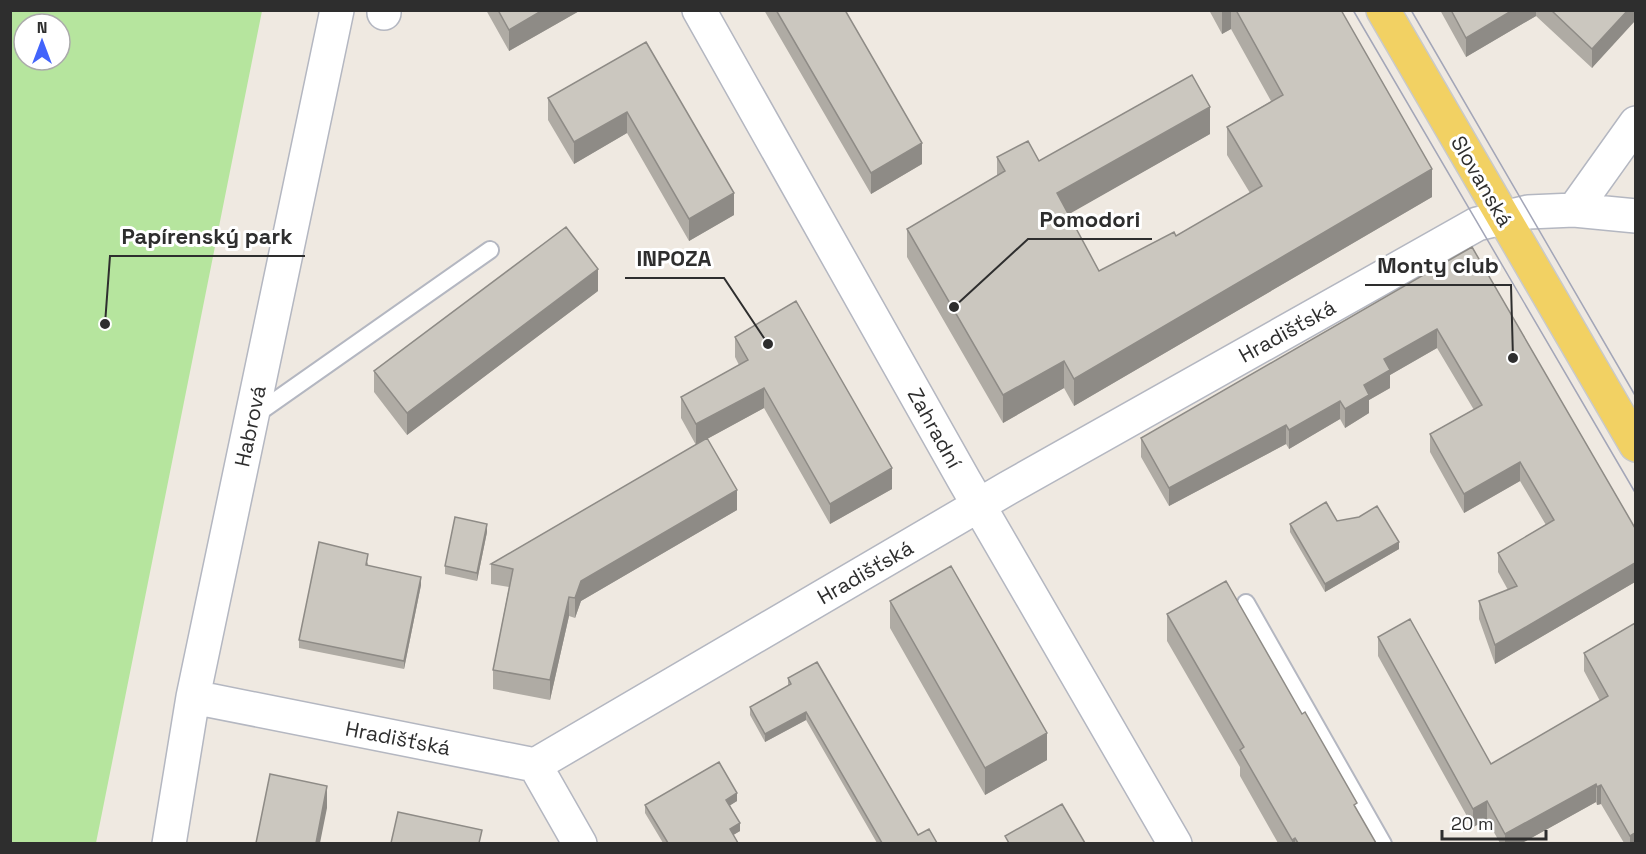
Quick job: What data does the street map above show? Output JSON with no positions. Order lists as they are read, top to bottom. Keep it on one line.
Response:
{"streets":{"main road":["Slovanská"],"street":["Hradišťská","Habrová","Zahradní"]},"crossings":[["Slovanská","Hradišťská"],["Hradišťská","Habrová"],["Hradišťská","Zahradní"]],"places":["Pomodori","Papírenský park","INPOZA","Monty club"],"scale_bar":"20 m","north":"top"}
